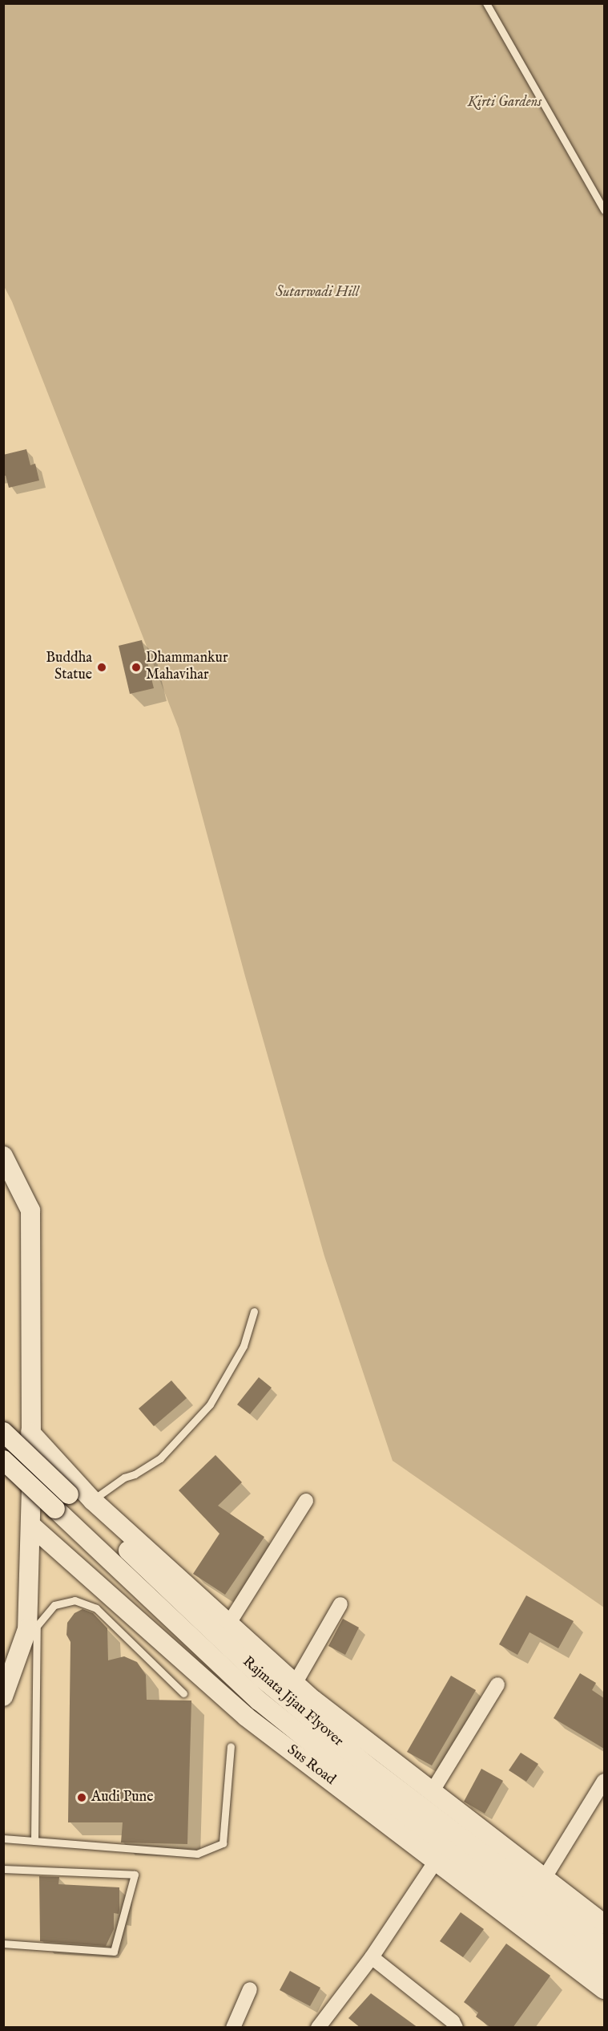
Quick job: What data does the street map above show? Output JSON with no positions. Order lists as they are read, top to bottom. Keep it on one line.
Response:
{"streets":{"street":["Rajmata Jijau Flyover","Sus Road"]},"parks":["Kirti Gardens","Sutarwadi Hill"],"places":["Buddha Statue","Dhammankur Mahavihar","Audi Pune"]}
